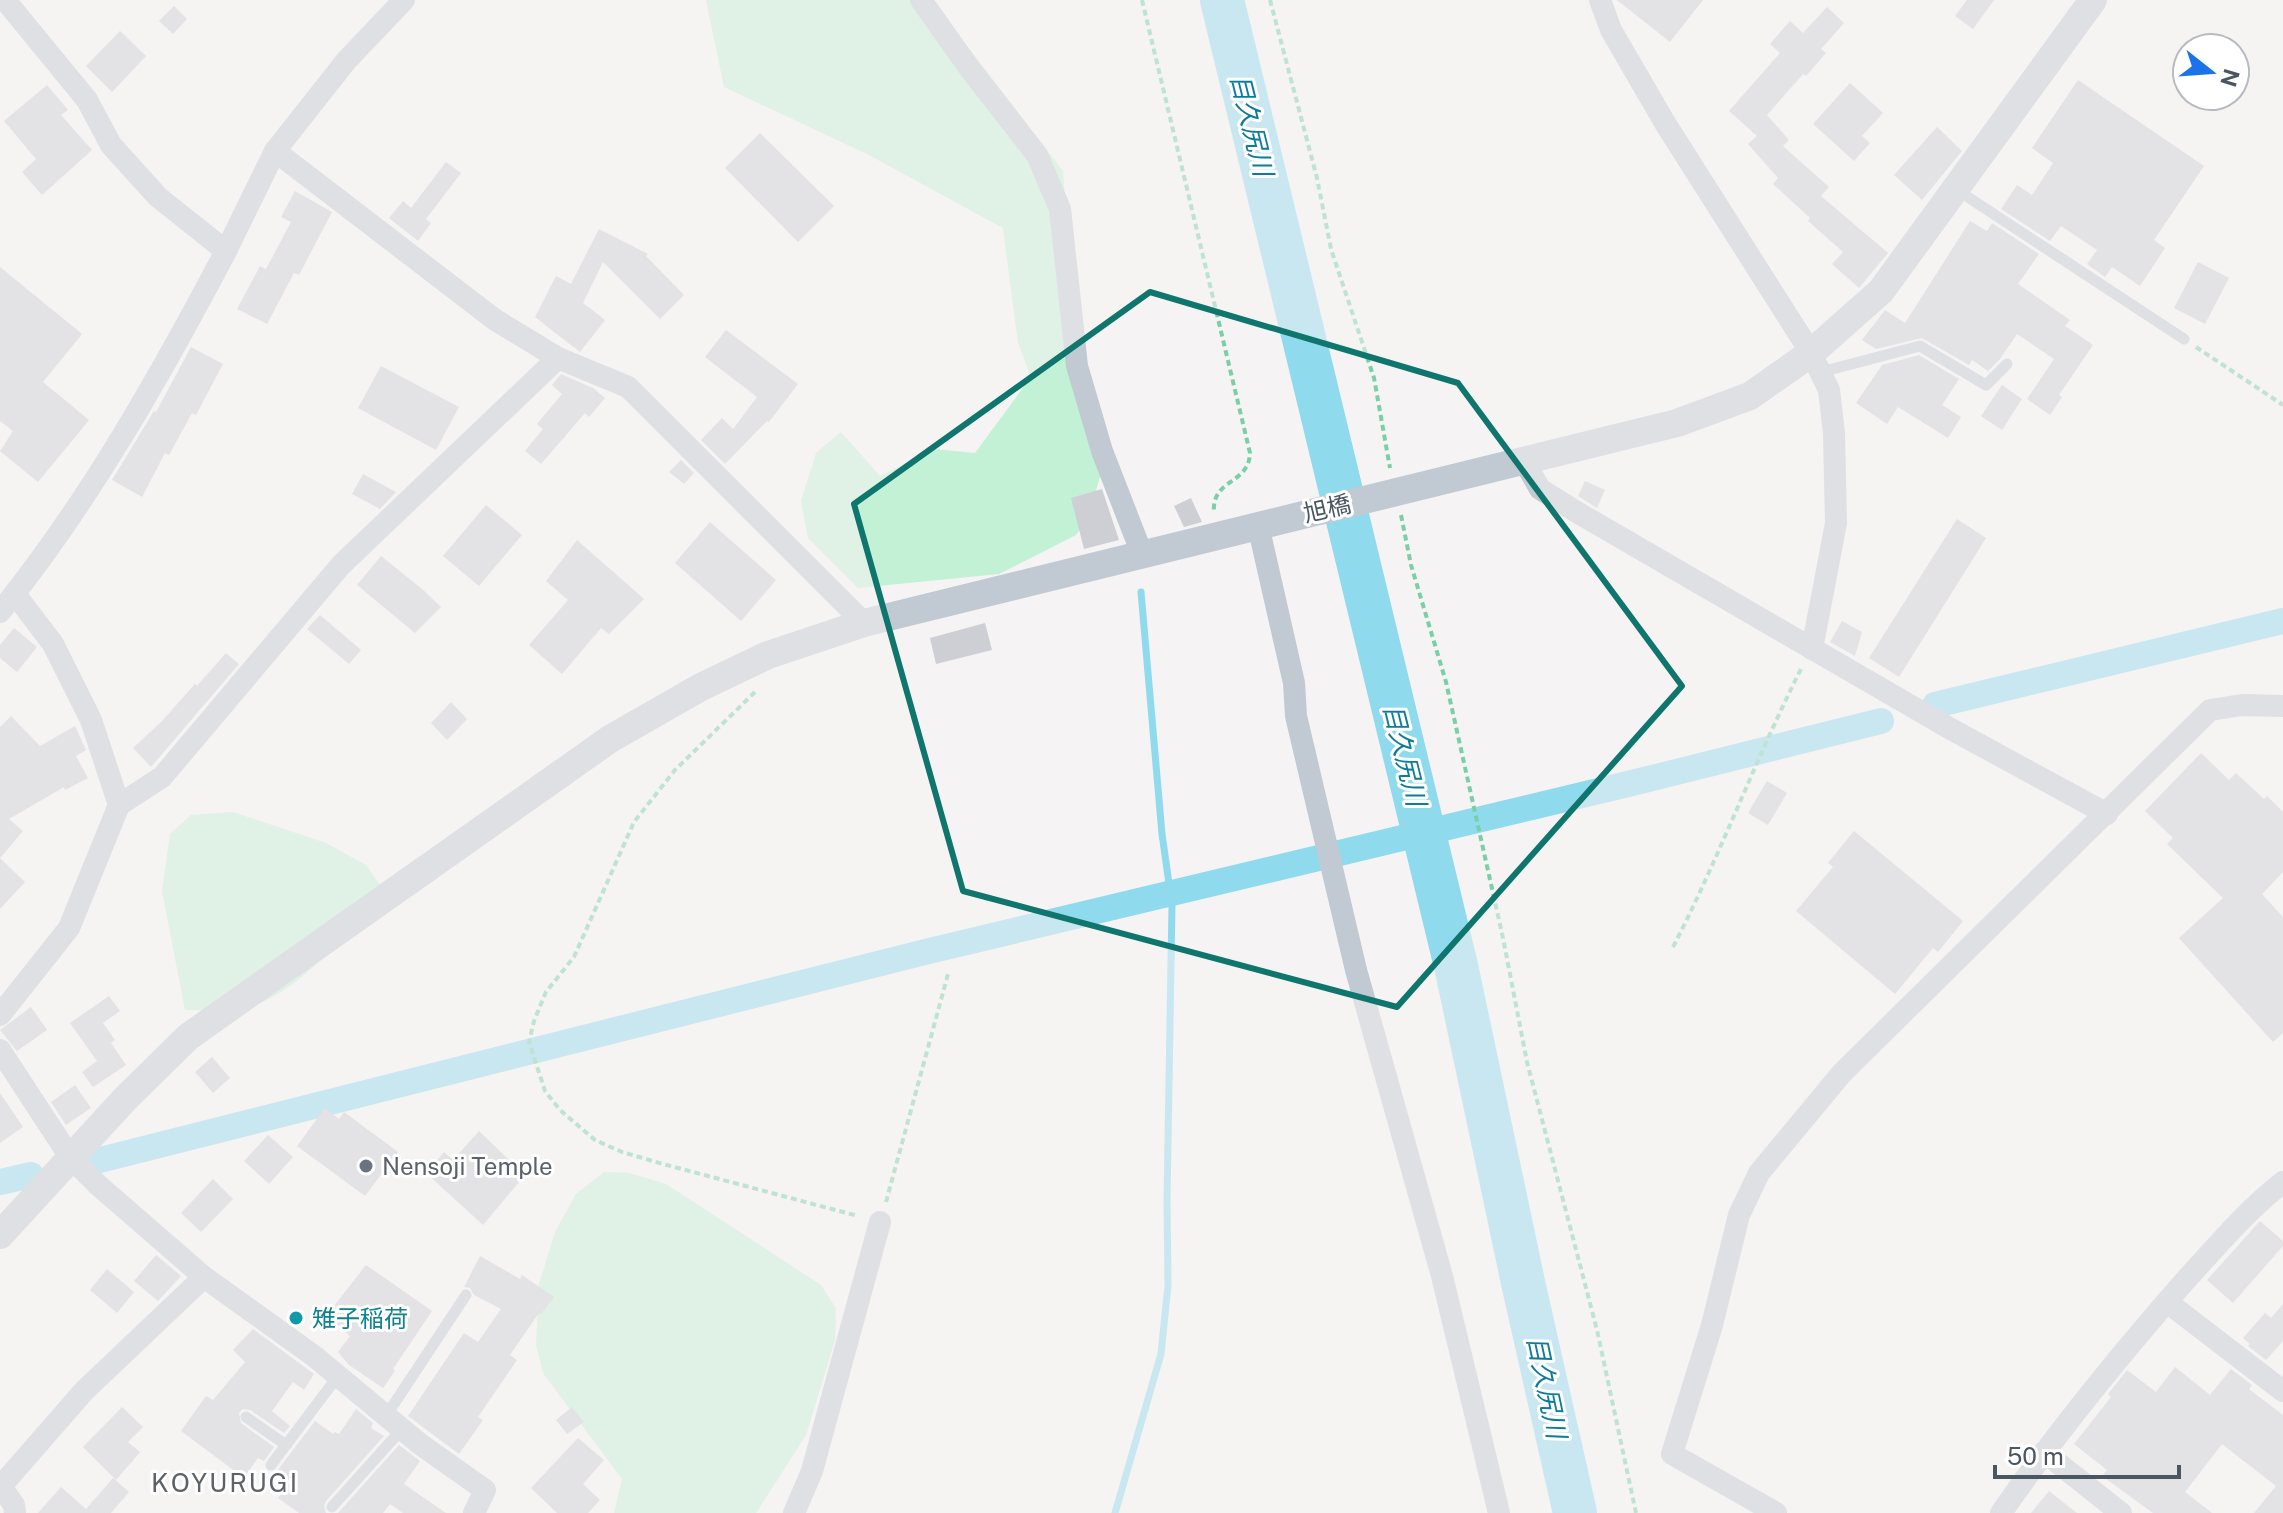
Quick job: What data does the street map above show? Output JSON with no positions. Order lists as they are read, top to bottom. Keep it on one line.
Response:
{"streets":{"street":["旭橋"]},"districts":["KOYURUGI"],"water":["目久尻川"],"places":["Nensoji Temple","雉子稲荷"],"scale_bar":"50 m","north":"right"}
